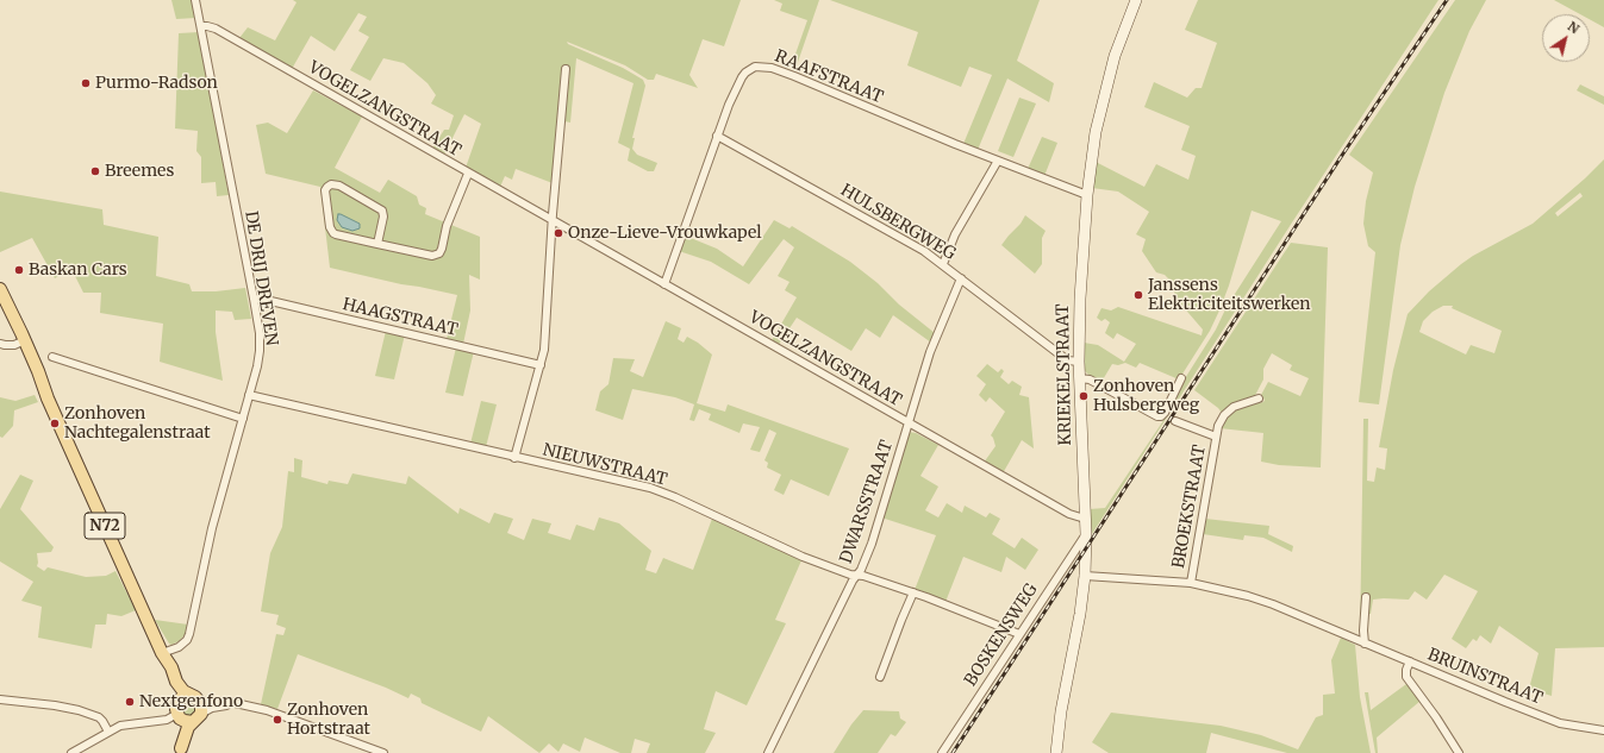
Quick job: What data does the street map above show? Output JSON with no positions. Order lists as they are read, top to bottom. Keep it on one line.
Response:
{"streets":{"main road":["N72"],"street":["RAAFSTRAAT","VOGELZANGSTRAAT","HULSBERGWEG","DE DRIJ DREVEN","HAAGSTRAAT","KRIEKELSTRAAT","NIEUWSTRAAT","DWARSSTRAAT","BROEKSTRAAT","BOSKENSWEG","BRUINSTRAAT"]},"crossings":[["RAAFSTRAAT","VOGELZANGSTRAAT"],["RAAFSTRAAT","HULSBERGWEG"],["RAAFSTRAAT","KRIEKELSTRAAT"],["VOGELZANGSTRAAT","DE DRIJ DREVEN"],["VOGELZANGSTRAAT","KRIEKELSTRAAT"],["VOGELZANGSTRAAT","DWARSSTRAAT"],["HULSBERGWEG","KRIEKELSTRAAT"],["HULSBERGWEG","DWARSSTRAAT"],["DE DRIJ DREVEN","HAAGSTRAAT"],["DE DRIJ DREVEN","NIEUWSTRAAT"],["DE DRIJ DREVEN","N72"],["KRIEKELSTRAAT","BOSKENSWEG"],["KRIEKELSTRAAT","BRUINSTRAAT"],["NIEUWSTRAAT","DWARSSTRAAT"],["NIEUWSTRAAT","BOSKENSWEG"],["BROEKSTRAAT","BRUINSTRAAT"]],"places":["Purmo-Radson","Breemes","Onze-Lieve-Vrouwkapel","Baskan Cars","Janssens Elektriciteitswerken","Zonhoven Hulsbergweg","Zonhoven Nachtegalenstraat","Nextgenfono","Zonhoven Hortstraat"],"north":"top right"}
